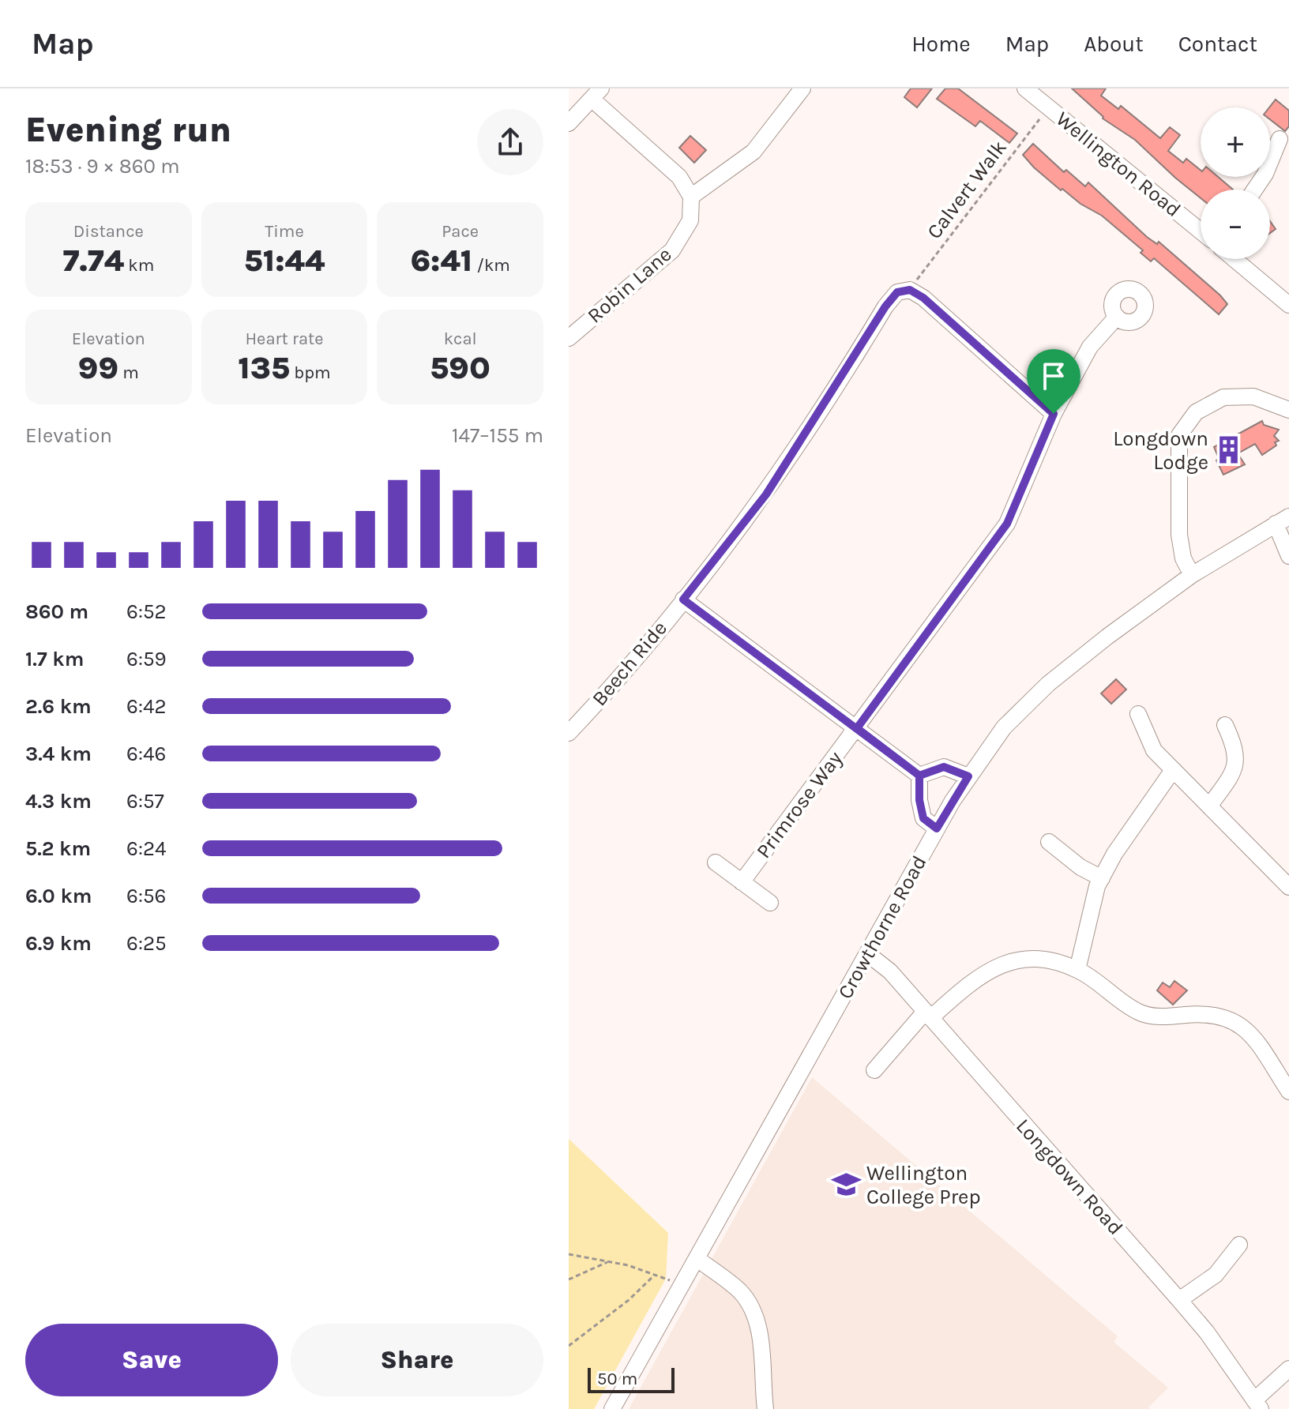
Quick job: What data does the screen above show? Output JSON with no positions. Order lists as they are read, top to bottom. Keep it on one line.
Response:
{"streets":{"street":["Wellington Road","Robin Lane","Beech Ride","Primrose Way","Crowthorne Road","Longdown Road"],"path":["Calvert Walk"]},"crossings":[["Wellington Road","Calvert Walk"],["Calvert Walk","Beech Ride"],["Crowthorne Road","Longdown Road"]],"places":{"building":["Longdown Lodge"],"school or university":["Wellington College Prep"]},"scale_bar":"50 m","page":{"header":"Map","nav":["Home","Map","About","Contact"],"heading":["Evening run","18:53 · 9 × 860 m"],"map_buttons":["+","−"],"stats":[["Distance","7.74 km"],["Time","51:44"],["Pace","6:41 /km"],["Elevation","99 m"],["Heart rate","135 bpm"],["kcal","590"]],"chart":["Elevation","147–155 m"],"list":[{"name":"860 m","note":"6:52"},{"name":"1.7 km","note":"6:59"},{"name":"2.6 km","note":"6:42"},{"name":"3.4 km","note":"6:46"},{"name":"4.3 km","note":"6:57"},{"name":"5.2 km","note":"6:24"},{"name":"6.0 km","note":"6:56"},{"name":"6.9 km","note":"6:25"}],"buttons":["Save","Share"],"scale":"50 m"}}
